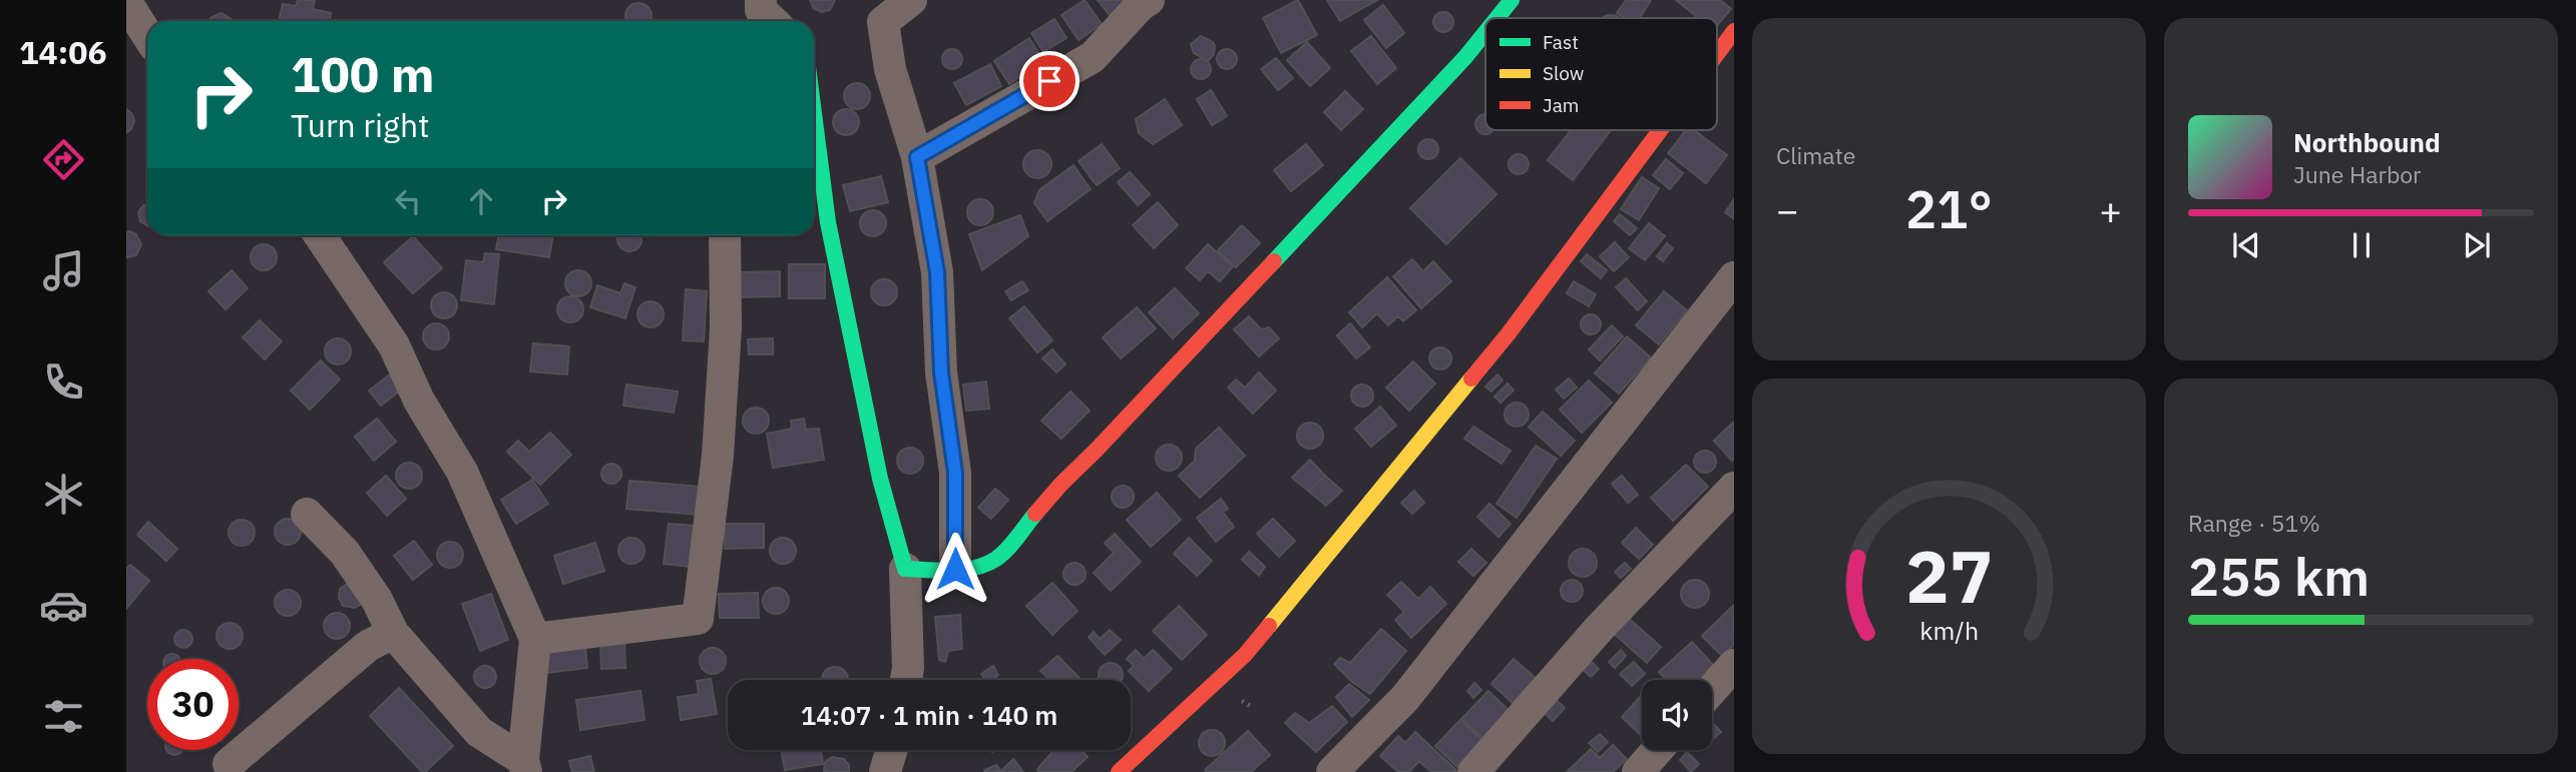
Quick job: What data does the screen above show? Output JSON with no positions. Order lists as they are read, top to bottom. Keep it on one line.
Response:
{"legend":["Fast","Slow","Jam"],"page":{"tabs":"14:06","tile":["Climate",["Range · 51%","255 km"]],"turn":["100 m","Turn right"],"song":["Northbound","June Harbor"],"heat":["−","21°","+"],"limit":"30","trip":"14:07 · 1 min · 140 m","gauge":["27","km/h"]}}
